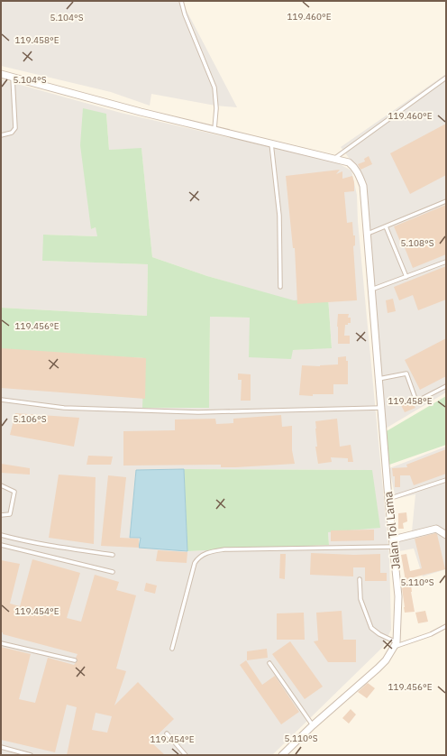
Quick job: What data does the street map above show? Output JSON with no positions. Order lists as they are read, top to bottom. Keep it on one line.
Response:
{"streets":{"street":["Jalan Tol Lama"]},"coordinates":["119.460°E","5.104°S","119.458°E","5.108°S","119.456°E","5.106°S","5.110°S","119.454°E"]}
